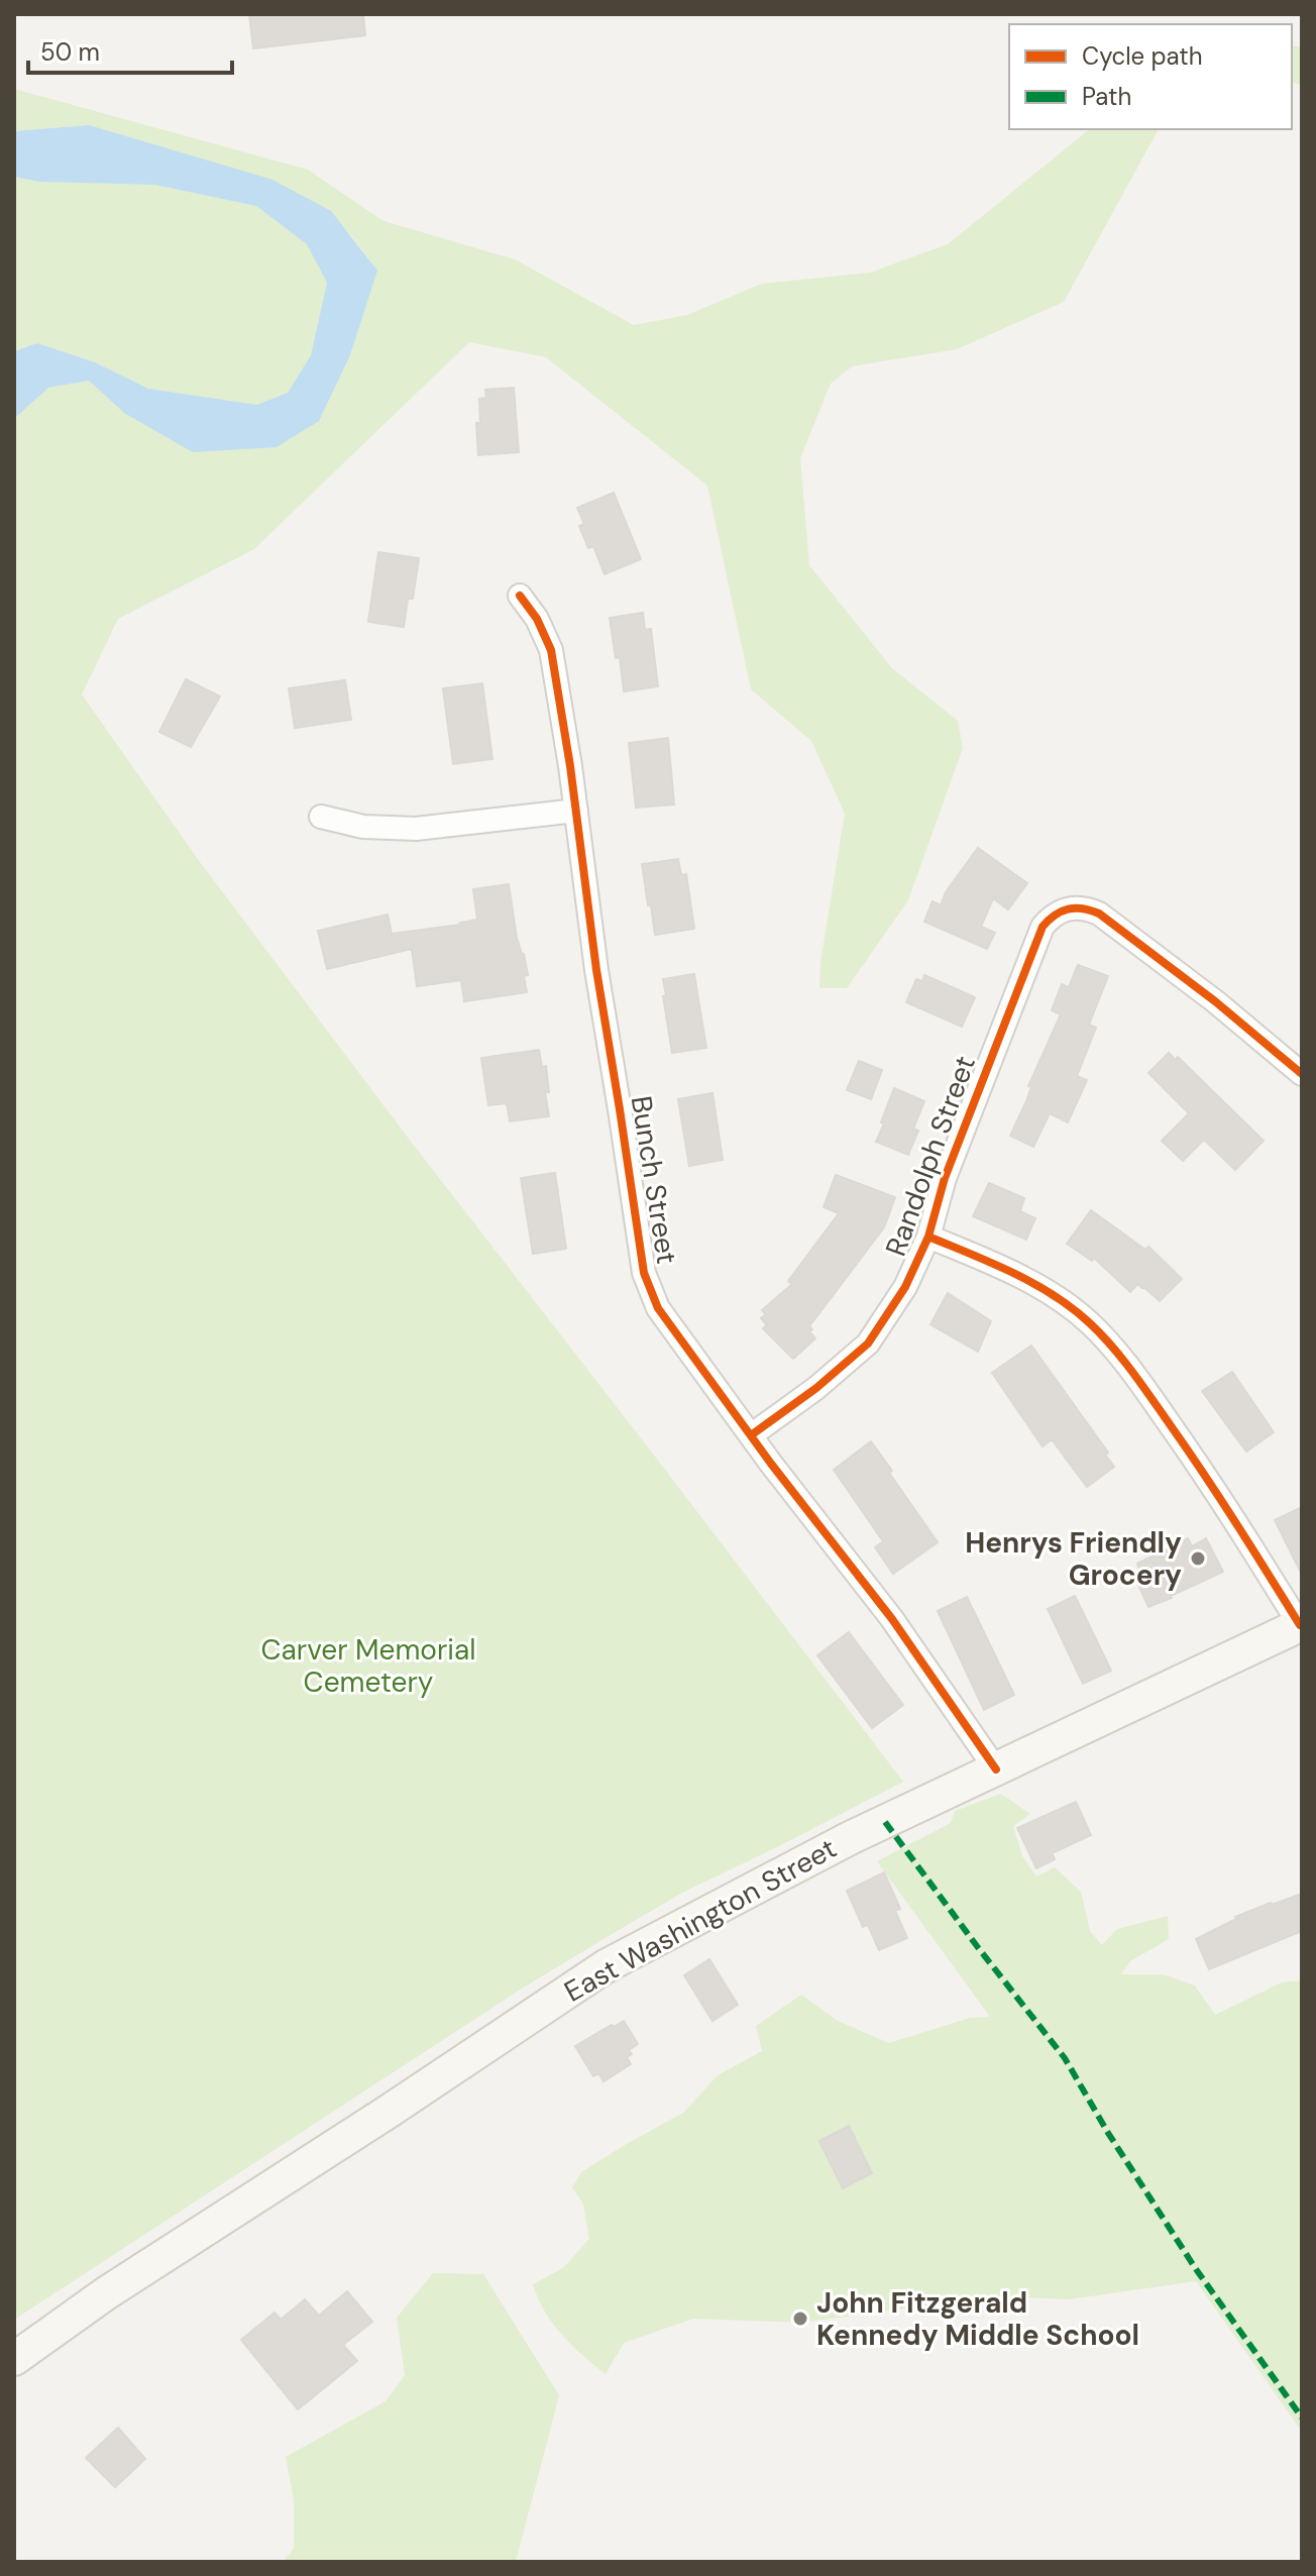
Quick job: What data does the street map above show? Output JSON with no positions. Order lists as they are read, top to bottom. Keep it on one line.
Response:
{"streets":{"main road":["East Washington Street"],"street":["Randolph Street","Bunch Street"]},"crossings":[["Randolph Street","Bunch Street"],["Bunch Street","East Washington Street"]],"parks":["Carver Memorial Cemetery"],"places":["Henrys Friendly Grocery","John Fitzgerald Kennedy Middle School"],"legend":["Cycle path","Path"],"scale_bar":"50 m"}
